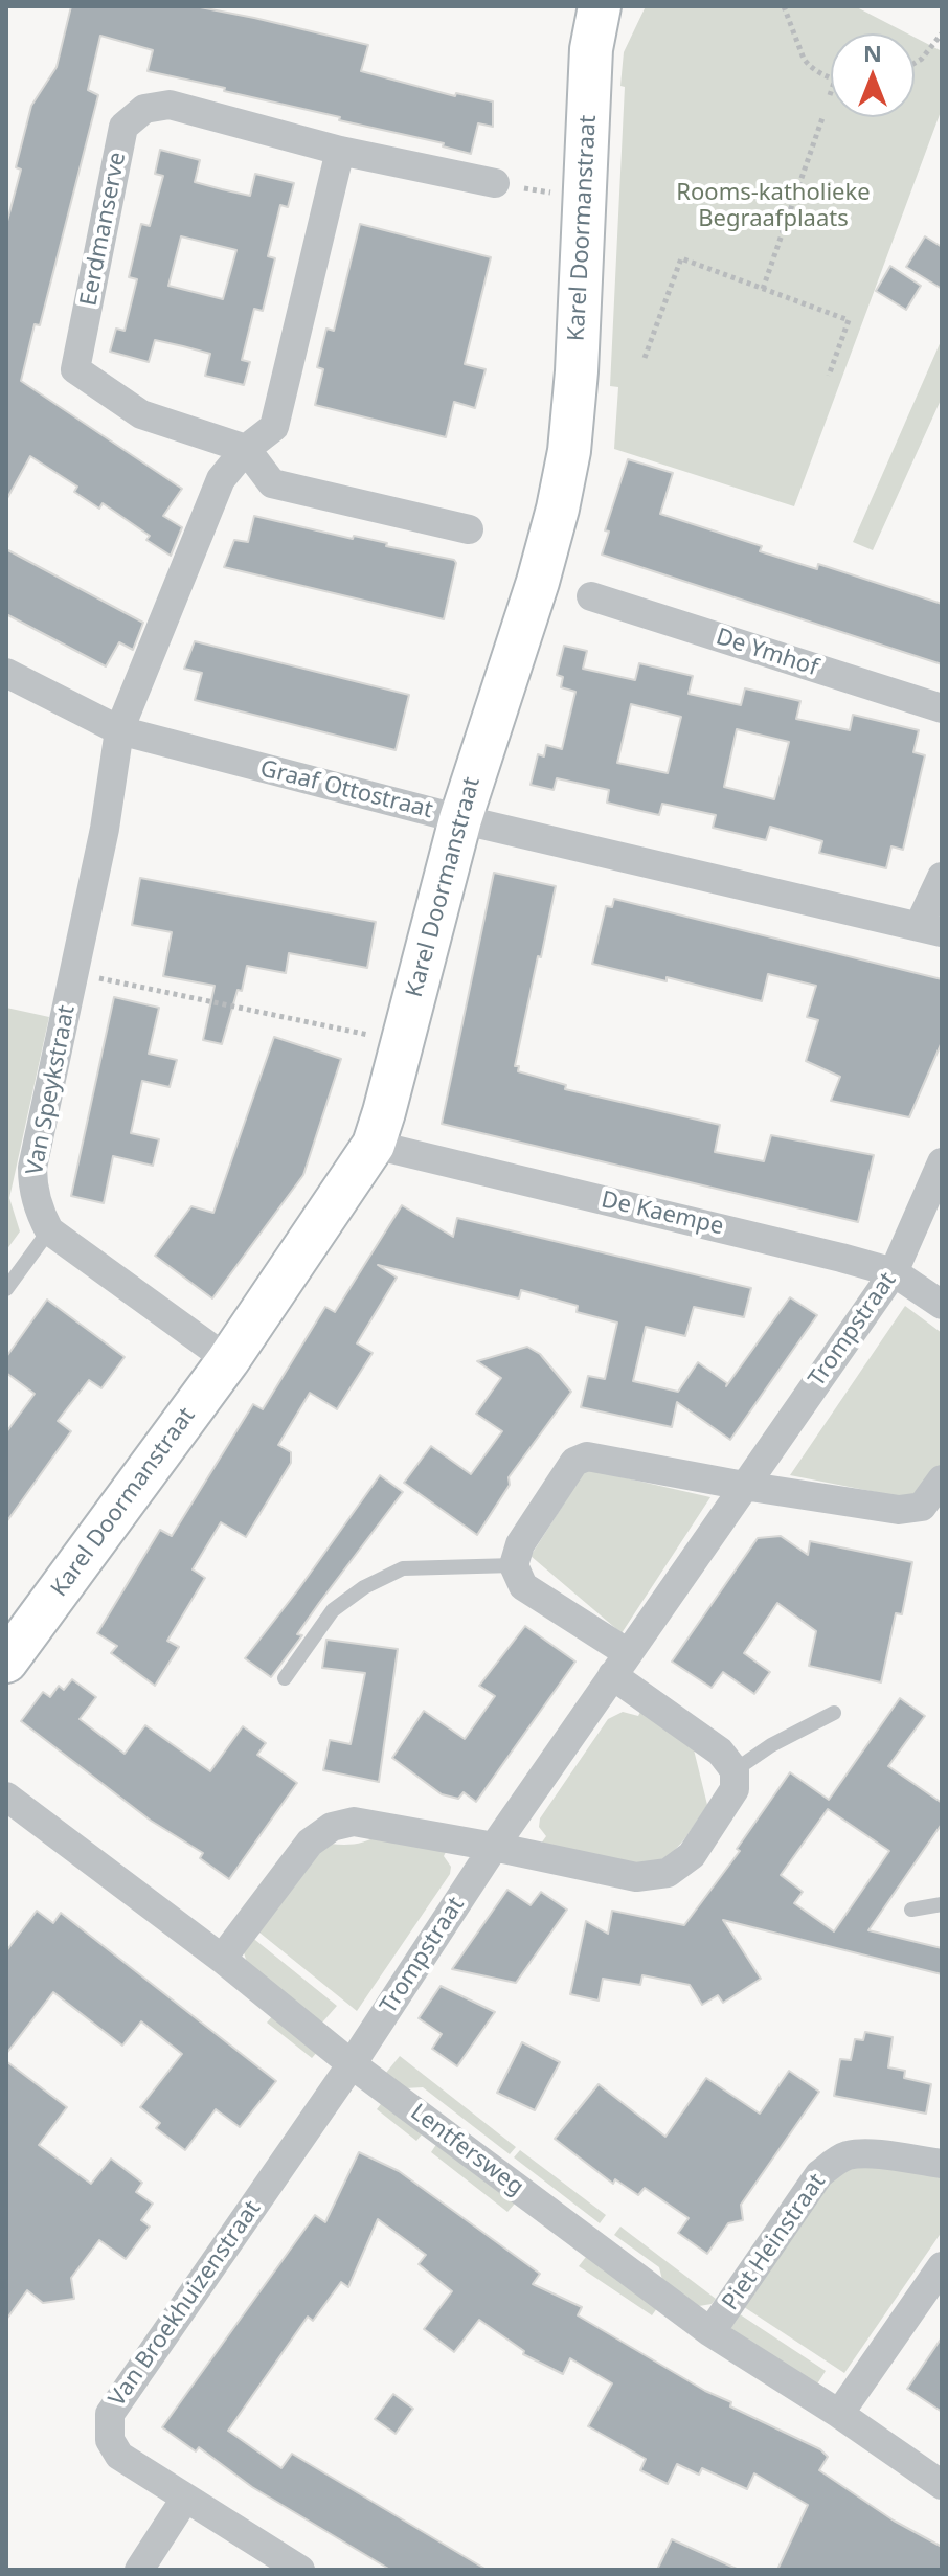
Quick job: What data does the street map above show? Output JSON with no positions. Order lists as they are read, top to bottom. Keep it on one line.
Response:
{"streets":{"main road":["Karel Doormanstraat"],"street":["Eerdmanserve","De Ymhof","Graaf Ottostraat","Van Speykstraat","De Kaempe","Trompstraat","Lentfersweg","Piet Heinstraat","Van Broekhuizenstraat"]},"crossings":[["Karel Doormanstraat","Graaf Ottostraat"],["Karel Doormanstraat","De Kaempe"],["Graaf Ottostraat","Van Speykstraat"],["De Kaempe","Trompstraat"],["Trompstraat","Lentfersweg"],["Trompstraat","Van Broekhuizenstraat"],["Lentfersweg","Piet Heinstraat"],["Lentfersweg","Van Broekhuizenstraat"]],"parks":["Rooms-katholieke Begraafplaats"],"north":"top"}
